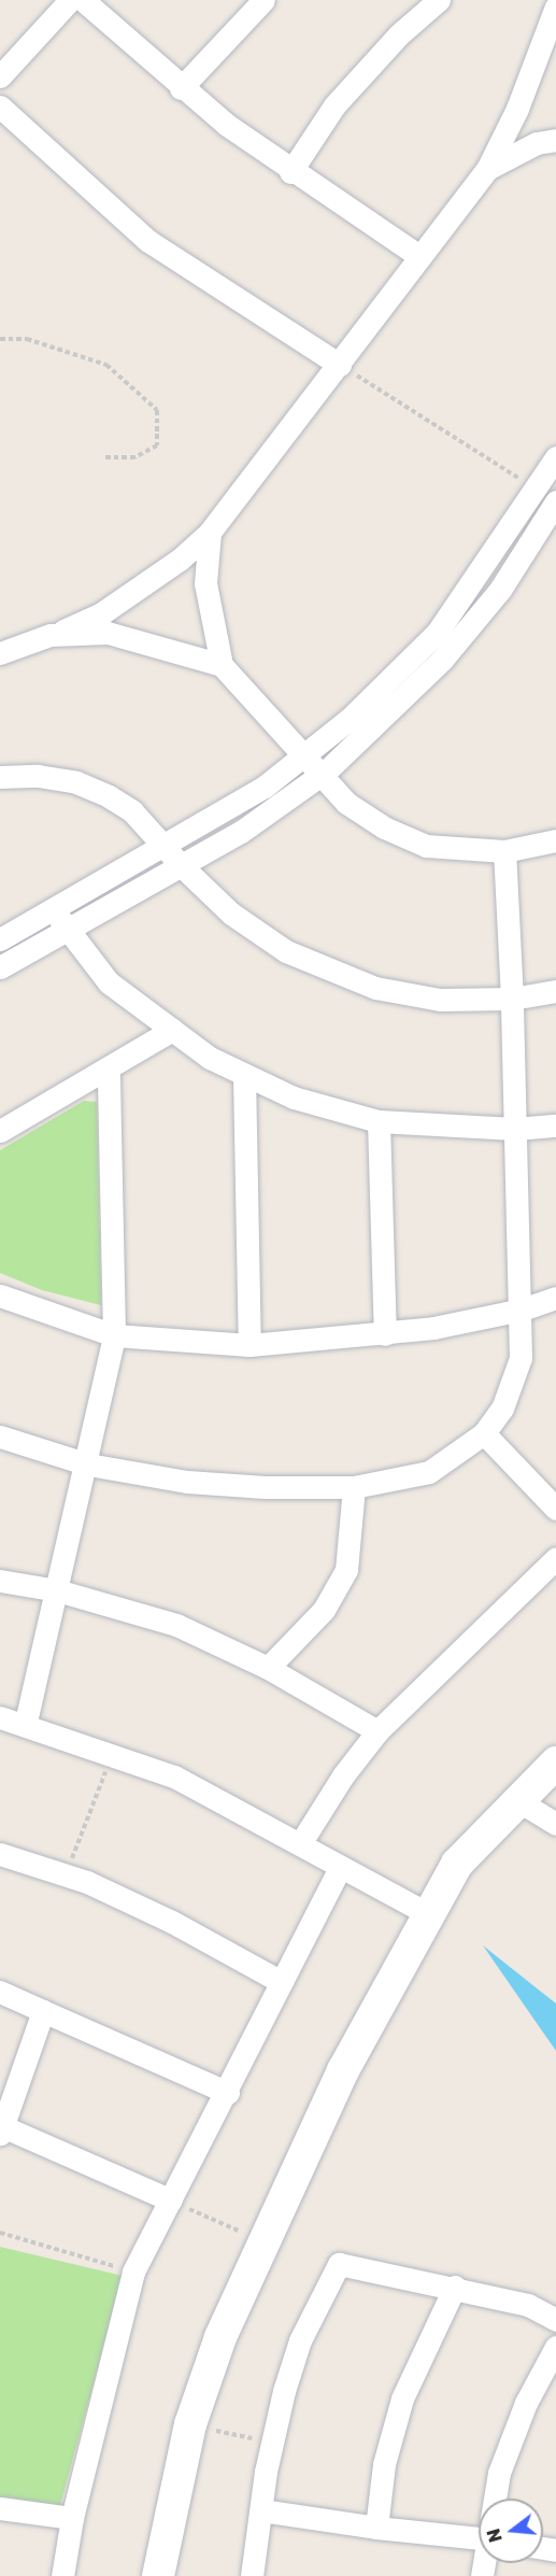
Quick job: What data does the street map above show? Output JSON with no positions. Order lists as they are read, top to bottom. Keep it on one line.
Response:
{"north":"left"}
